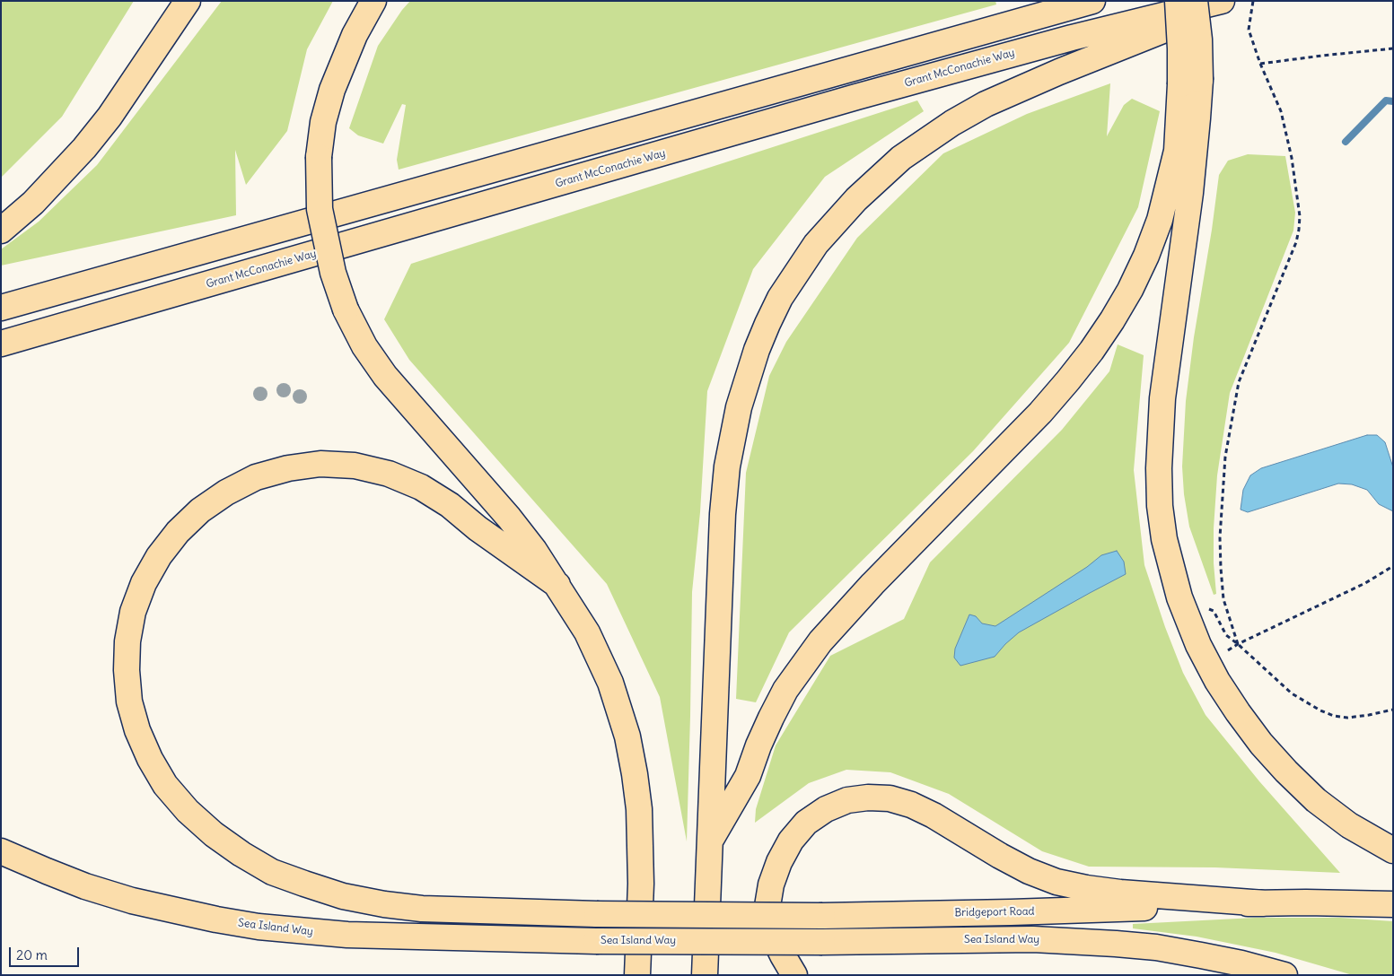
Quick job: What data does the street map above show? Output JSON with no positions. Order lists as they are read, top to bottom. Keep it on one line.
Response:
{"streets":{"main road":["Grant McConachie Way","Bridgeport Road","Sea Island Way"]},"scale_bar":"20 m"}
